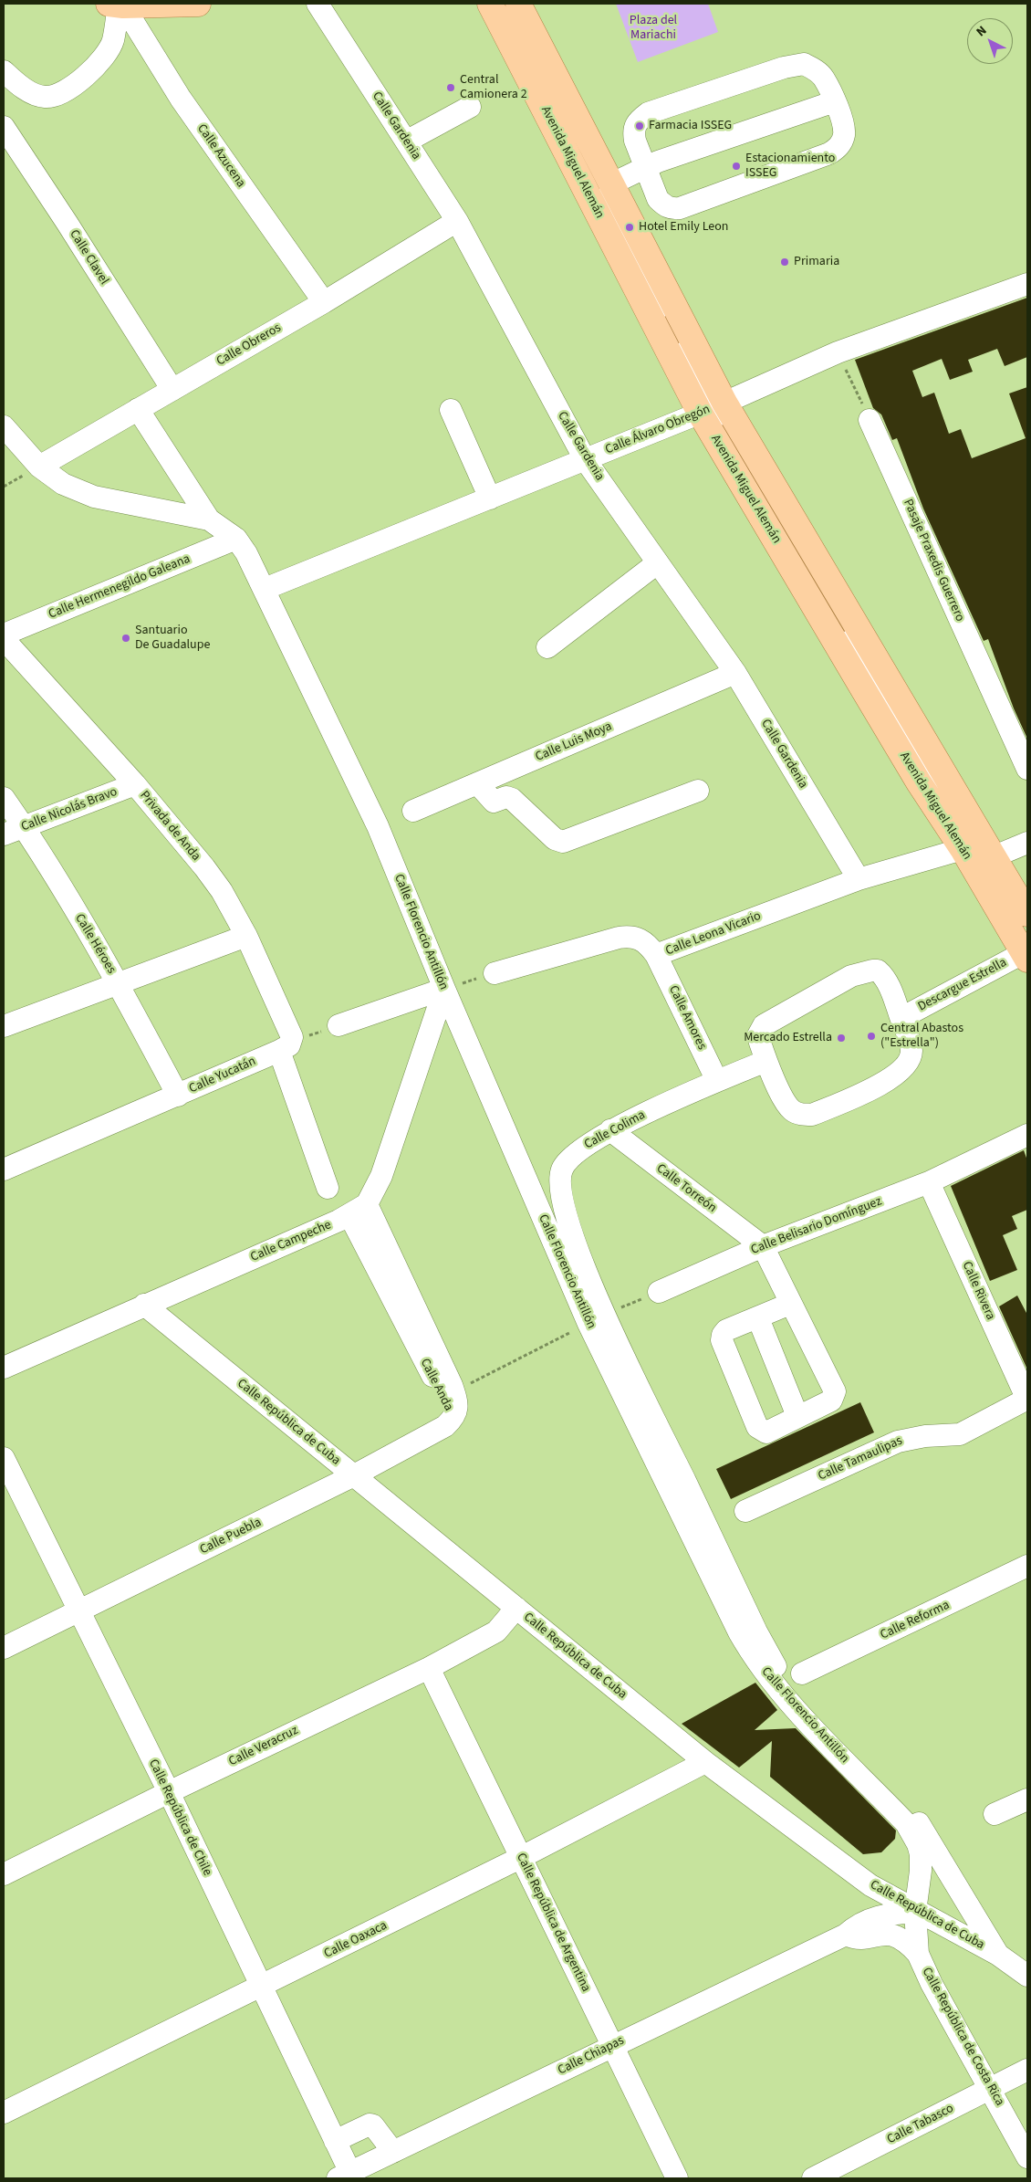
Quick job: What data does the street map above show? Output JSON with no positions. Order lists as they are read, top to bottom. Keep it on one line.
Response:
{"streets":{"main road":["Avenida Miguel Alemán"],"street":["Calle Gardenia","Calle Azucena","Calle Clavel","Calle Obreros","Calle Álvaro Obregón","Pasaje Praxedis Guerrero","Calle Hermenegildo Galeana","Calle Luis Moya","Calle Nicolás Bravo","Privada de Anda","Calle Florencio Antillón","Calle Leona Vicario","Calle Héroes","Descargue Estrella","Calle Amores","Calle Yucatán","Calle Colima","Calle Torreón","Calle Belisario Domínguez","Calle Campeche","Calle Rivera","Calle Anda","Calle República de Cuba","Calle Tamaulipas","Calle Puebla","Calle Reforma","Calle Veracruz","Calle República de Chile","Calle República de Argentina","Calle Oaxaca","Calle República de Costa Rica","Calle Chiapas","Calle Tabasco"]},"crossings":[["Calle Gardenia","Calle Obreros"],["Calle Gardenia","Calle Álvaro Obregón"],["Calle Gardenia","Calle Luis Moya"],["Calle Gardenia","Calle Leona Vicario"],["Calle Azucena","Calle Obreros"],["Avenida Miguel Alemán","Calle Álvaro Obregón"],["Avenida Miguel Alemán","Calle Leona Vicario"],["Avenida Miguel Alemán","Descargue Estrella"],["Calle Clavel","Calle Obreros"],["Calle Álvaro Obregón","Calle Florencio Antillón"],["Calle Hermenegildo Galeana","Calle Florencio Antillón"],["Calle Nicolás Bravo","Privada de Anda"],["Calle Nicolás Bravo","Calle Héroes"],["Privada de Anda","Calle Yucatán"],["Calle Florencio Antillón","Calle Colima"],["Calle Florencio Antillón","Calle República de Cuba"],["Calle Florencio Antillón","Calle República de Costa Rica"],["Calle Florencio Antillón","Calle Chiapas"],["Calle Leona Vicario","Calle Amores"],["Calle Héroes","Calle Yucatán"],["Descargue Estrella","Calle Colima"],["Calle Amores","Calle Colima"],["Calle Colima","Calle Torreón"],["Calle Torreón","Calle Belisario Domínguez"],["Calle Belisario Domínguez","Calle Rivera"],["Calle Campeche","Calle Anda"],["Calle Campeche","Calle República de Cuba"],["Calle Rivera","Calle Tamaulipas"],["Calle Anda","Calle Puebla"],["Calle República de Cuba","Calle Puebla"],["Calle República de Cuba","Calle Veracruz"],["Calle República de Cuba","Calle Oaxaca"],["Calle República de Cuba","Calle República de Costa Rica"],["Calle República de Cuba","Calle Chiapas"],["Calle Puebla","Calle República de Chile"],["Calle Veracruz","Calle República de Chile"],["Calle Veracruz","Calle República de Argentina"],["Calle República de Chile","Calle Oaxaca"],["Calle República de Chile","Calle Chiapas"],["Calle República de Argentina","Calle Oaxaca"],["Calle República de Argentina","Calle Chiapas"],["Calle República de Costa Rica","Calle Chiapas"],["Calle República de Costa Rica","Calle Tabasco"]],"parks":["Plaza del Mariachi"],"places":["Central Camionera 2","Farmacia ISSEG","Estacionamiento ISSEG","Hotel Emily Leon","Primaria","Santuario De Guadalupe","Central Abastos (\"Estrella\")","Mercado Estrella"],"north":"top left"}
